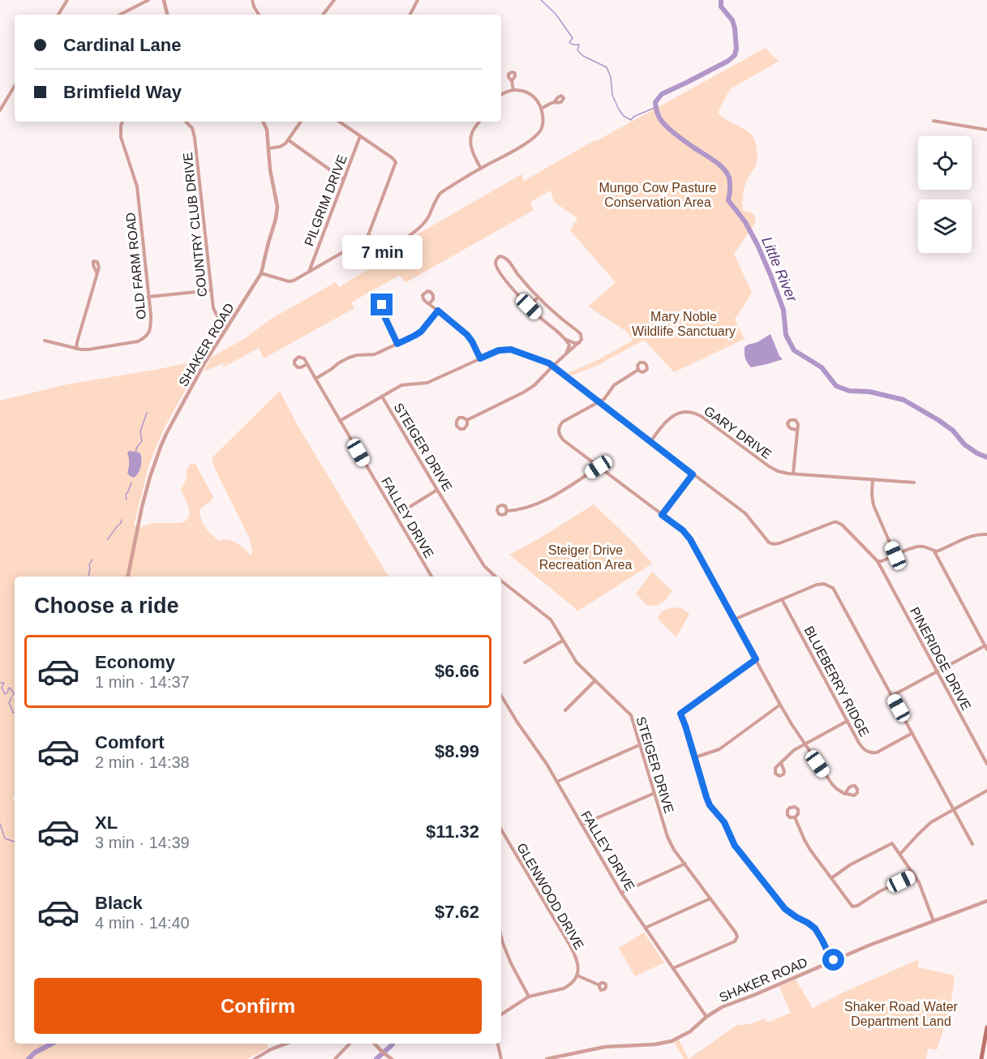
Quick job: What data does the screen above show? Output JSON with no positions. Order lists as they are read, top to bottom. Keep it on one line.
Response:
{"streets":{"street":["PILGRIM DRIVE","COUNTRY CLUB DRIVE","OLD FARM ROAD","SHAKER ROAD","GARY DRIVE","STEIGER DRIVE","FALLEY DRIVE","PINERIDGE DRIVE","BLUEBERRY RIDGE","GLENWOOD DRIVE"]},"crossings":[["COUNTRY CLUB DRIVE","SHAKER ROAD"],["SHAKER ROAD","FALLEY DRIVE"],["STEIGER DRIVE","FALLEY DRIVE"]],"water":["Little River"],"parks":["Mungo Cow Pasture Conservation Area","Mary Noble Wildlife Sanctuary","Steiger Drive Recreation Area","Shaker Road Water Department Land"],"page":{"banner":["Cardinal Lane","Brimfield Way"],"bubble":"7 min","heading":"Choose a ride","list":[{"name":"Economy","note":"1 min · 14:37","value":"$6.66"},{"name":"Comfort","note":"2 min · 14:38","value":"$8.99"},{"name":"XL","note":"3 min · 14:39","value":"$11.32"},{"name":"Black","note":"4 min · 14:40","value":"$7.62"}],"buttons":"Confirm"}}
